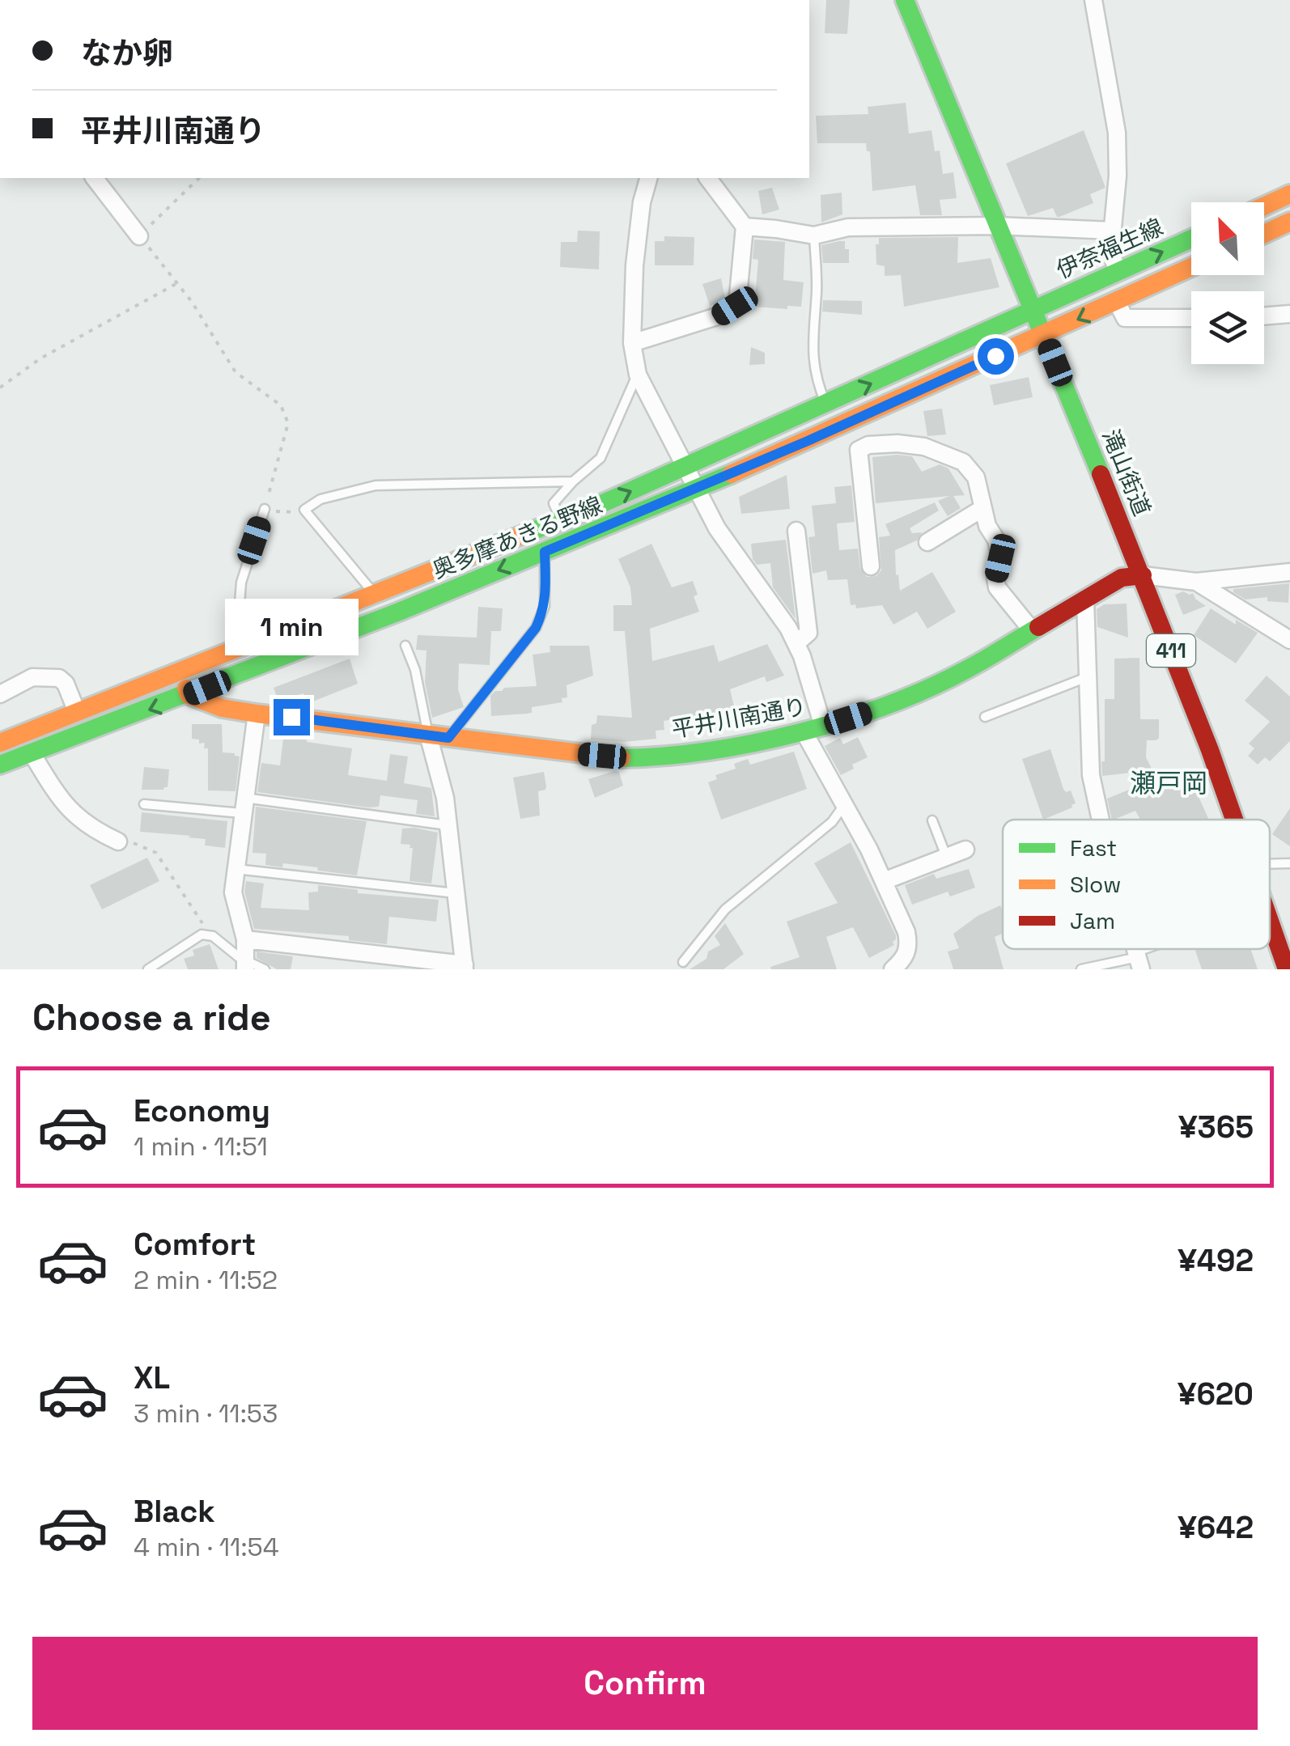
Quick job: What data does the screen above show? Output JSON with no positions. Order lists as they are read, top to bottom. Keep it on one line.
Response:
{"streets":{"main road":["伊奈福生線","滝山街道","奥多摩あきる野線","411","平井川南通り"]},"crossings":[["伊奈福生線","滝山街道"],["伊奈福生線","奥多摩あきる野線"],["滝山街道","奥多摩あきる野線"],["滝山街道","平井川南通り"],["奥多摩あきる野線","平井川南通り"]],"districts":["瀬戸岡"],"legend":["Fast","Slow","Jam"],"north":"top left","page":{"banner":["なか卵","平井川南通り"],"bubble":"1 min","heading":"Choose a ride","list":[{"name":"Economy","note":"1 min · 11:51","value":"¥365"},{"name":"Comfort","note":"2 min · 11:52","value":"¥492"},{"name":"XL","note":"3 min · 11:53","value":"¥620"},{"name":"Black","note":"4 min · 11:54","value":"¥642"}],"buttons":"Confirm"}}
